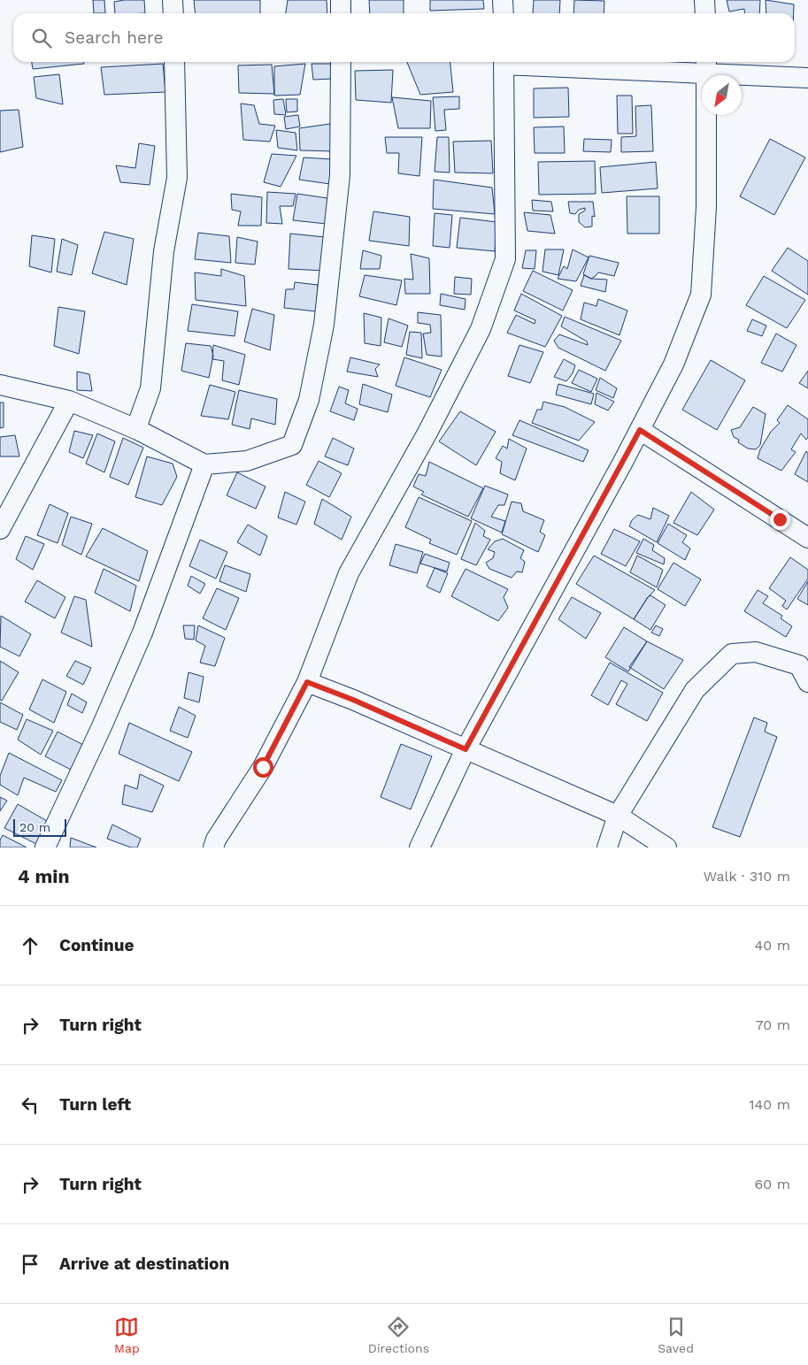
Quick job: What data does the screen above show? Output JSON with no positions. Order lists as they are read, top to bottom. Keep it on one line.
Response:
{"scale_bar":"20 m","north":"bottom left","page":{"search":"Search here","scale":"20 m","heading":["4 min","Walk · 310 m"],"list":[["Continue","40 m"],["Turn right","70 m"],["Turn left","140 m"],["Turn right","60 m"],"Arrive at destination"],"nav":["Map","Directions","Saved"]}}
